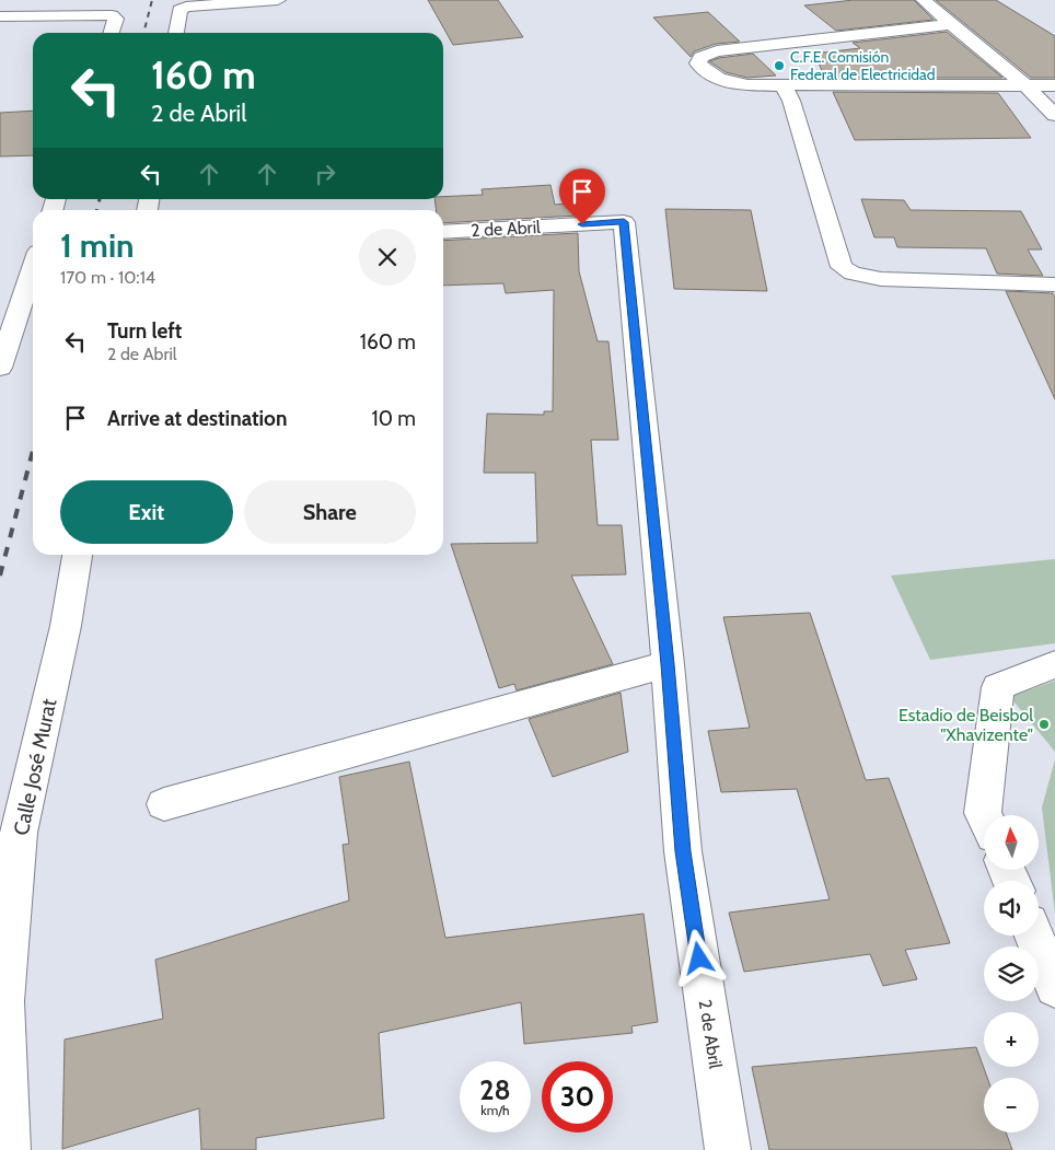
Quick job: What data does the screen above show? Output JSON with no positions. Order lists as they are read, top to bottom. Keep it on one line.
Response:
{"streets":{"street":["2 de Abril","Calle José Murat"]},"places":["C.F.E. Comisión Federal de Electricidad","Estadio de Beisbol \"Xhavizente\""],"north":"top","page":{"turn":["160 m","2 de Abril"],"heading":["1 min","170 m · 10:14"],"list":[{"name":"Turn left","note":"2 de Abril","value":"160 m"},{"name":"Arrive at destination","value":"10 m"}],"buttons":["Exit","Share"],"map_buttons":["+","−"],"speed":"28 km/h","limit":"30"}}
